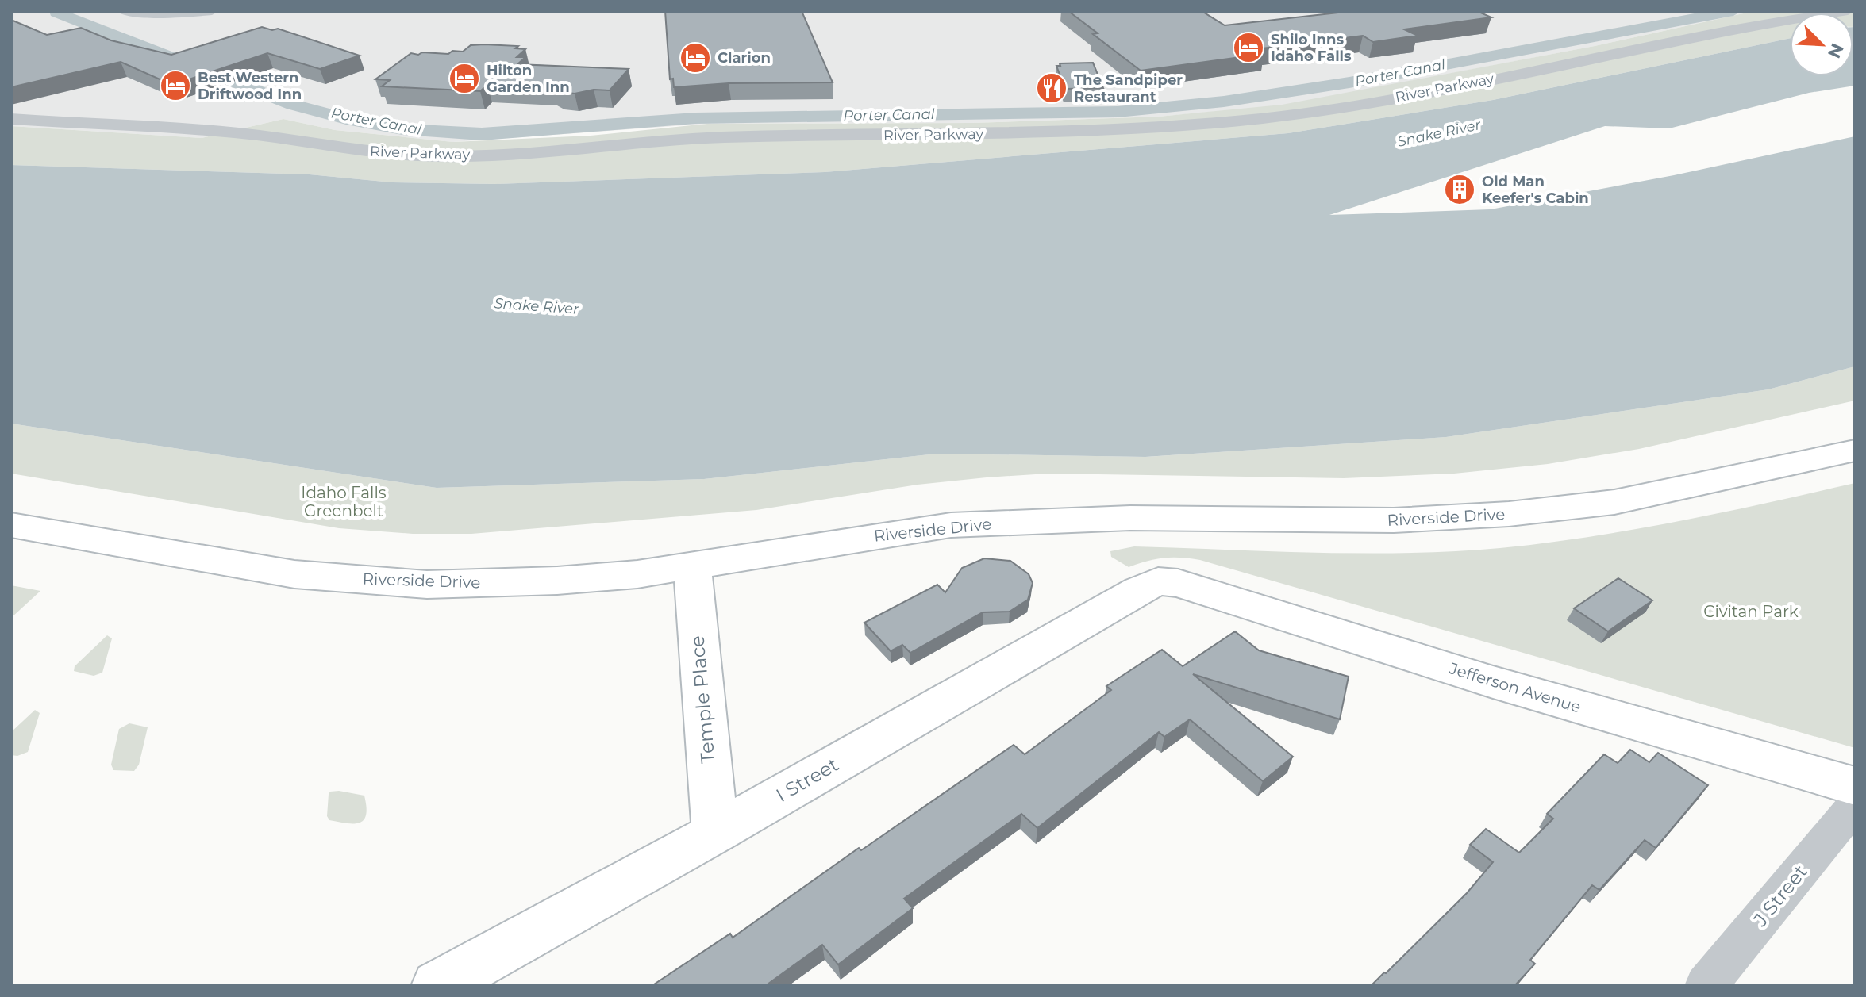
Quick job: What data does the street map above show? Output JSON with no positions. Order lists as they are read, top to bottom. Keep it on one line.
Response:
{"streets":{"main road":["Riverside Drive","Jefferson Avenue","Temple Place","I Street"],"street":["River Parkway","J Street"]},"crossings":[["Riverside Drive","Temple Place"],["Jefferson Avenue","I Street"],["Temple Place","I Street"]],"water":["Porter Canal","Snake River"],"parks":["Idaho Falls Greenbelt","Civitan Park"],"places":{"hotel":["Shilo Inns Idaho Falls","Clarion","Hilton Garden Inn","Best Western Driftwood Inn"],"restaurant":["The Sandpiper Restaurant"],"building":["Old Man Keefer's Cabin"]},"north":"bottom right"}
